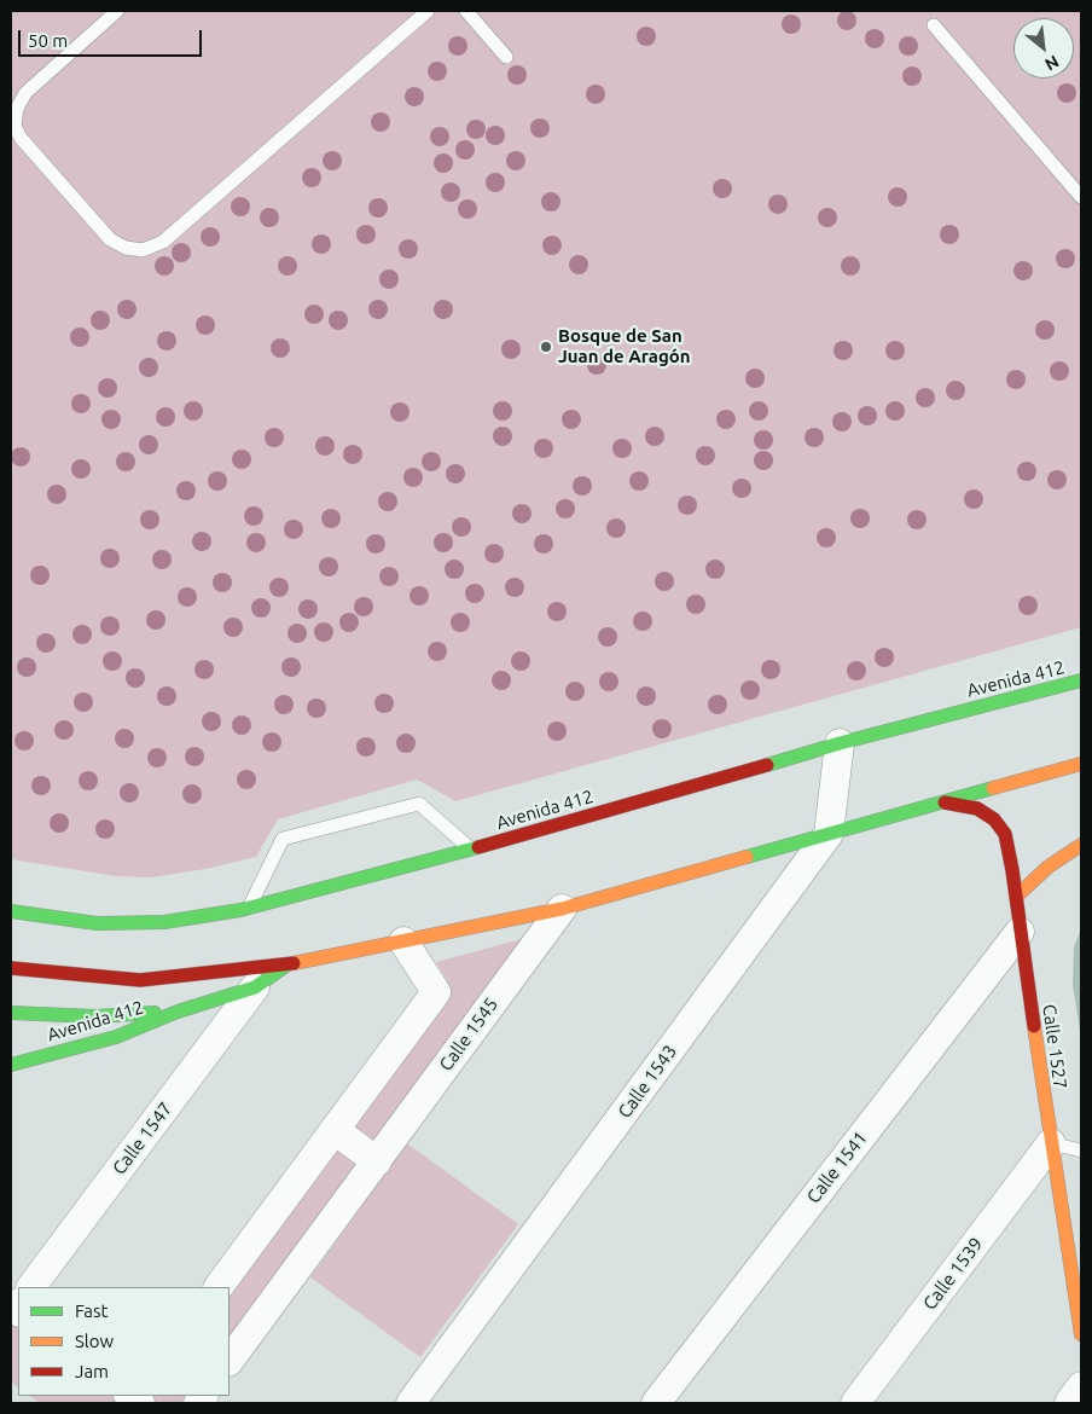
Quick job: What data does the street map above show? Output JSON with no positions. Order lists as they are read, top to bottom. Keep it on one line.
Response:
{"streets":{"main road":["Avenida 412","Calle 1527"],"street":["Calle 1545","Calle 1543","Calle 1547","Calle 1541","Calle 1539"]},"crossings":[["Avenida 412","Calle 1545"],["Avenida 412","Calle 1527"],["Avenida 412","Calle 1543"],["Avenida 412","Calle 1547"],["Calle 1527","Calle 1541"],["Calle 1527","Calle 1539"]],"places":["Bosque de San Juan de Aragón"],"legend":["Fast","Slow","Jam"],"scale_bar":"50 m","north":"bottom right"}
